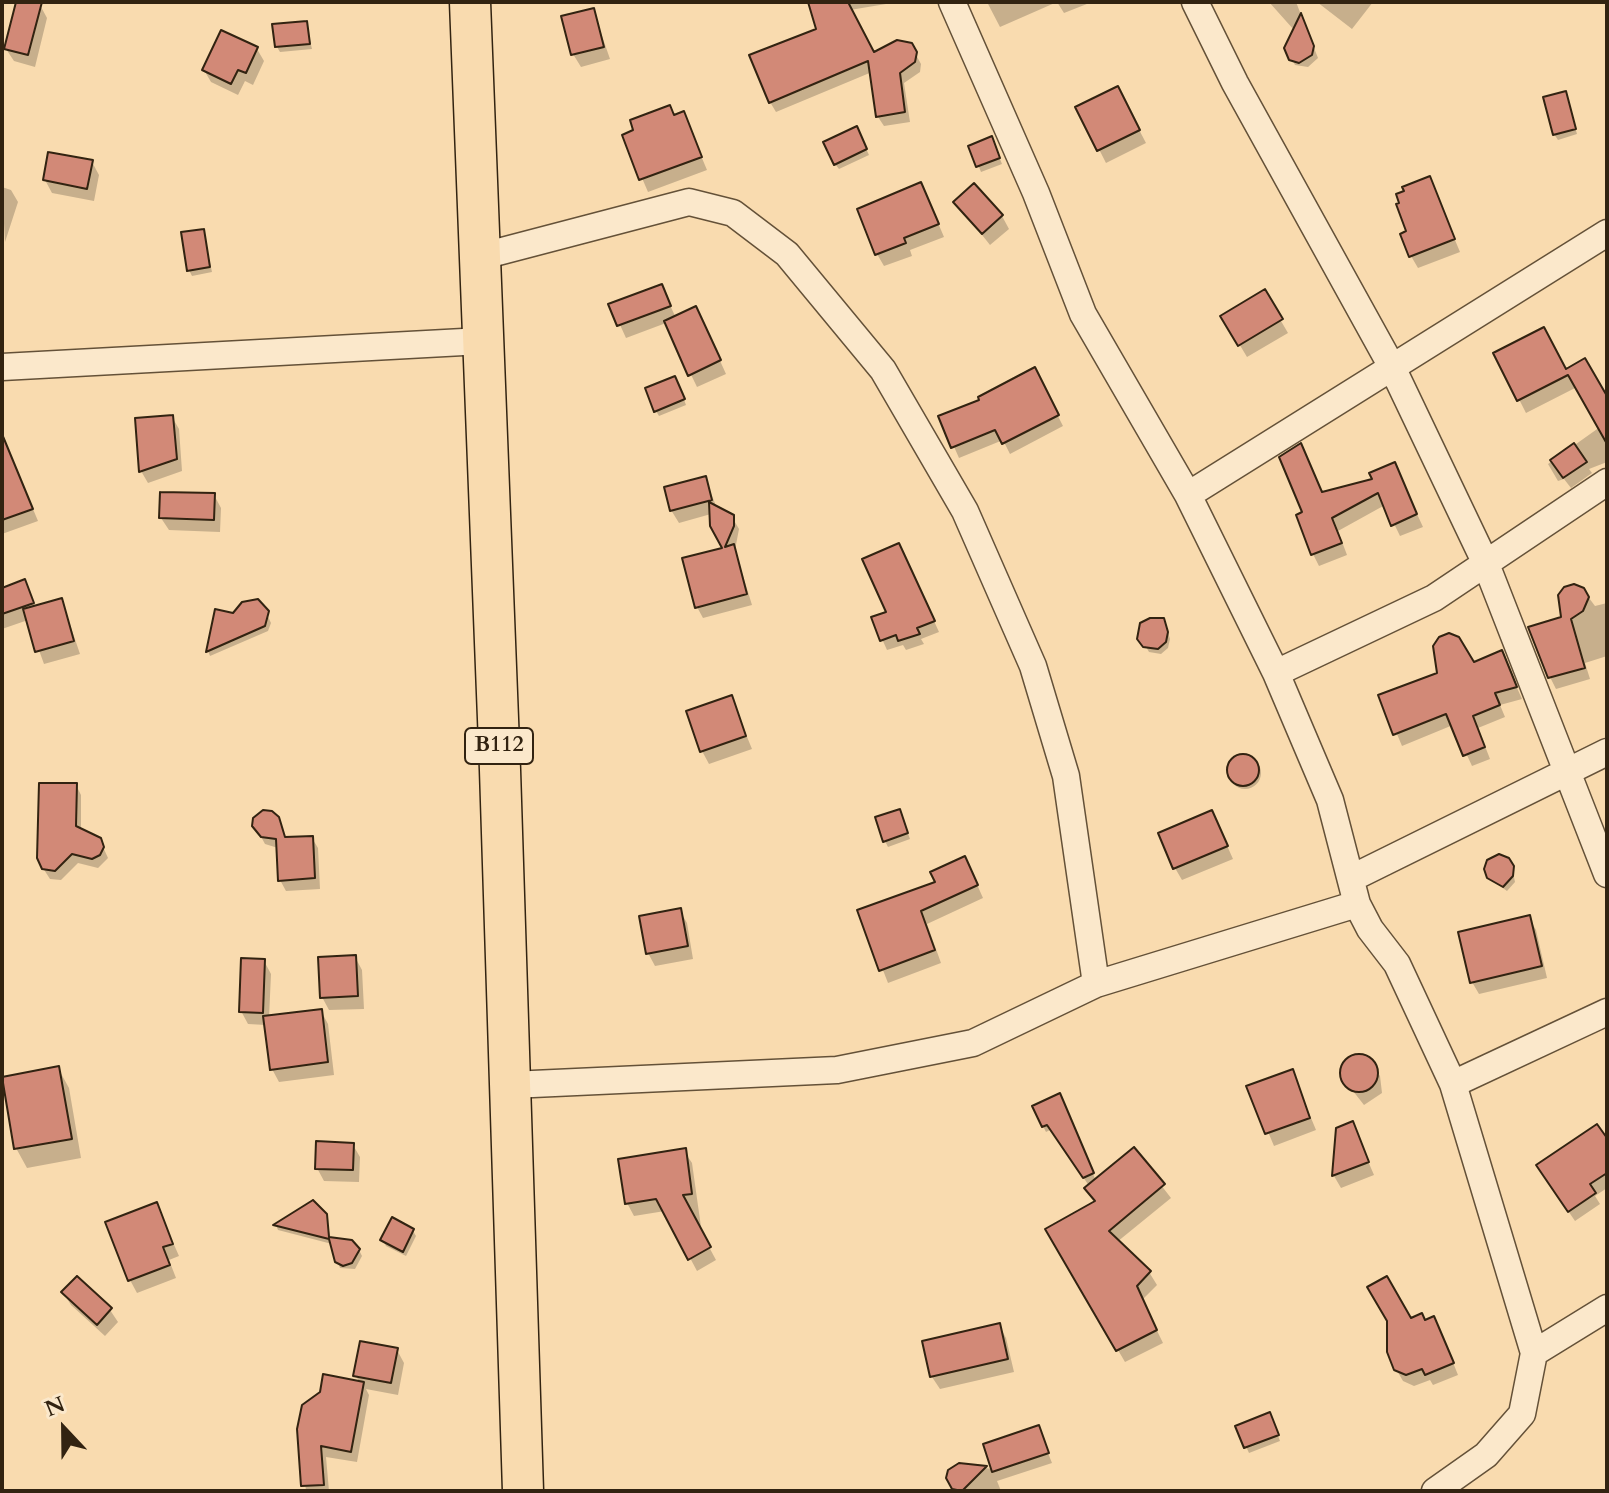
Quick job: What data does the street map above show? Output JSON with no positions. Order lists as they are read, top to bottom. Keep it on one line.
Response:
{"streets":{"main road":["B112"]},"north":"top"}
